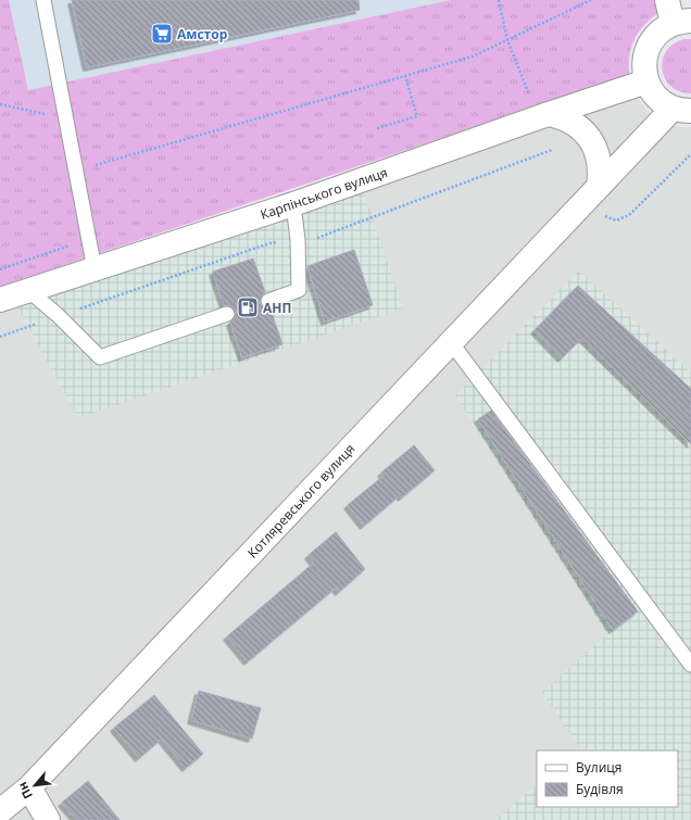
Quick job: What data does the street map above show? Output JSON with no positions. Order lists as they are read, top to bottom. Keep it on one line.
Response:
{"streets":{"street":["Карпінського вулиця","Котляревського вулиця"]},"places":{"supermarket":["Амстор"],"fuel station":["АНП"]},"legend":["Вулиця","Будівля"],"north":"bottom left"}
